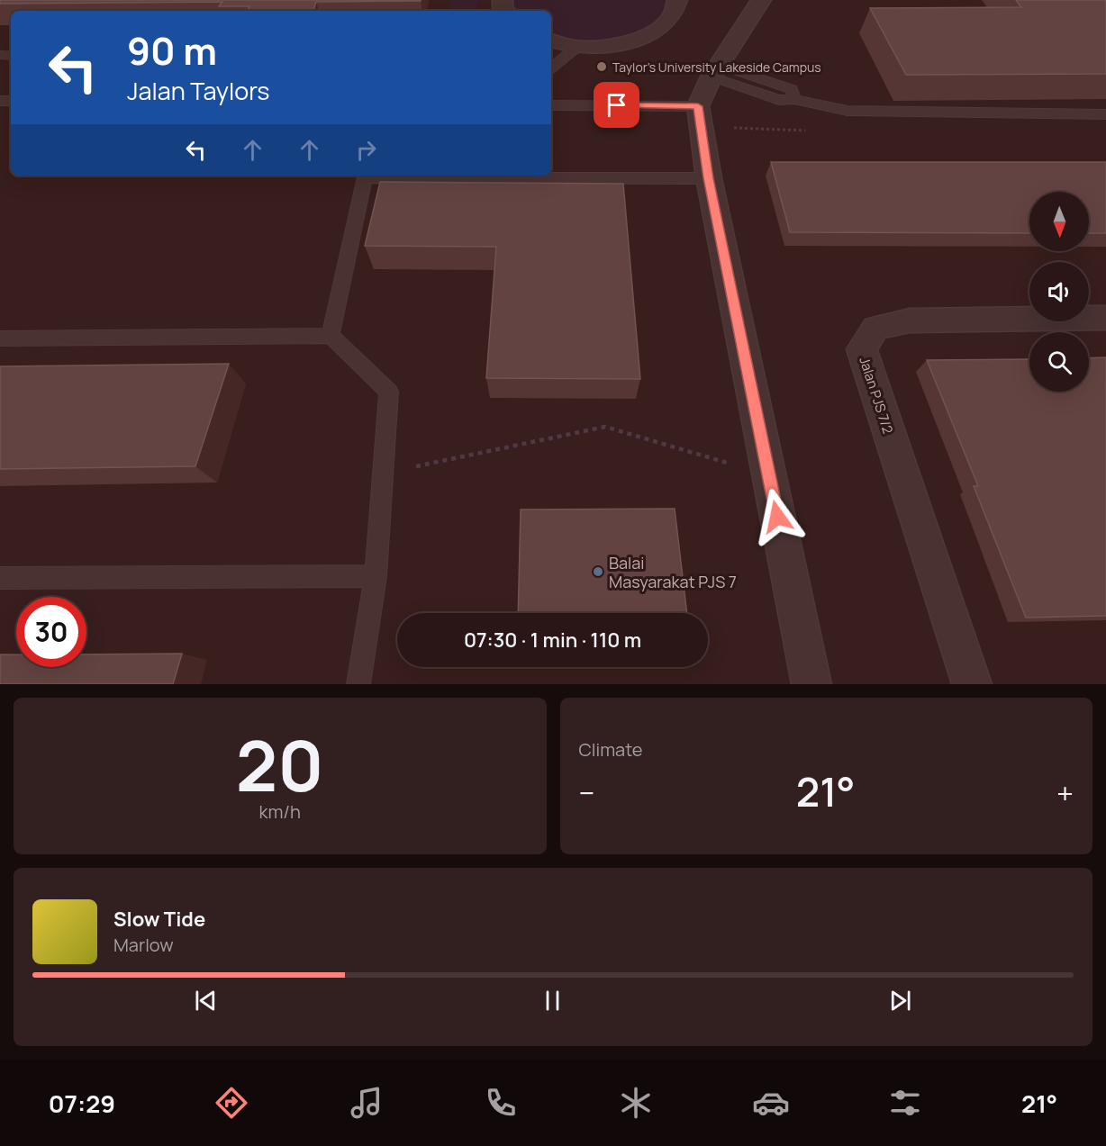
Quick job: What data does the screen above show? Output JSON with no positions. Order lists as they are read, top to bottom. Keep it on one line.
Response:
{"streets":{"street":["Jalan PJS 7/2"]},"places":["Taylor's University Lakeside Campus","Balai Masyarakat PJS 7"],"north":"bottom","page":{"turn":["90 m","Jalan Taylors"],"limit":"30","trip":"07:30 · 1 min · 110 m","tile":[["20","km/h"],"Climate"],"heat":["−","21°","+"],"song":["Slow Tide","Marlow"],"tabs":["07:29","21°"]}}
